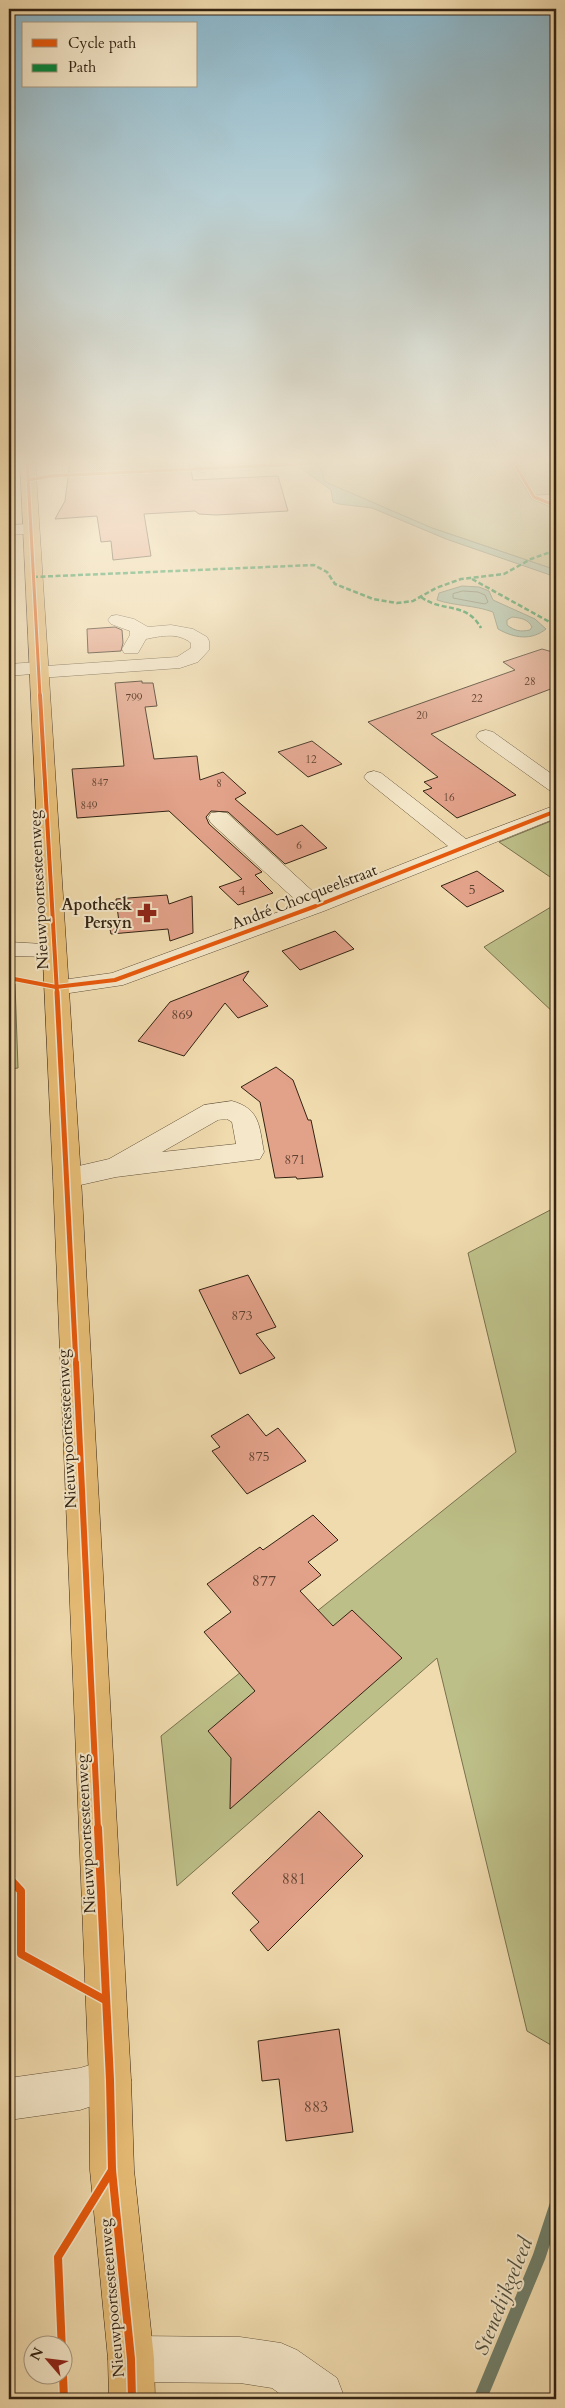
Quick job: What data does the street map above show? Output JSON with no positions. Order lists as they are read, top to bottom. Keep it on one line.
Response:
{"streets":{"main road":["Nieuwpoortsesteenweg"],"street":["André Chocqueelstraat"]},"crossings":[["Nieuwpoortsesteenweg","André Chocqueelstraat"]],"water":["Stenedijkgeleed"],"places":{"pharmacy":["Apotheek Persyn"]},"house_numbers":["28","799","22","20","12","847","8","16","849","6","5","4","869","871","873","875","877","881","883"],"legend":["Cycle path","Path"],"north":"top left"}
